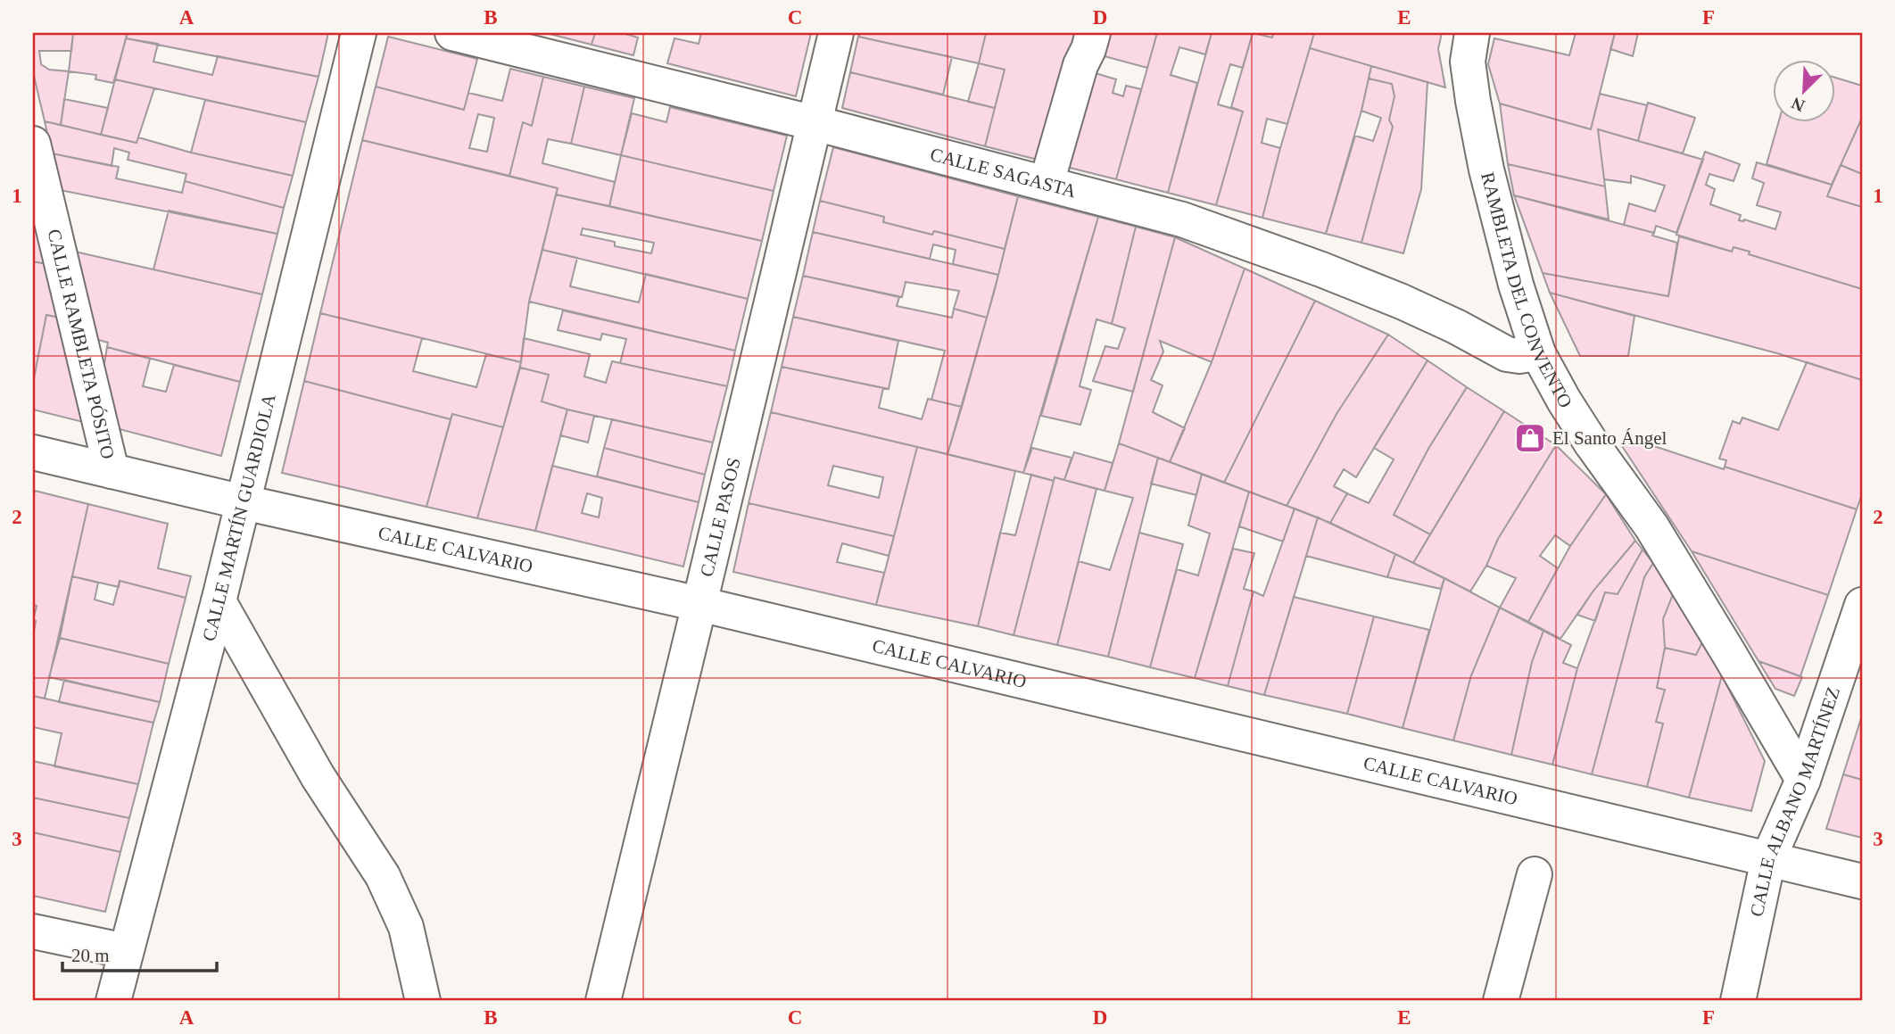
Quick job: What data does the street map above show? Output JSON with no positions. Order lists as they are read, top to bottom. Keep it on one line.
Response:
{"streets":{"street":["CALLE SAGASTA","RAMBLETA DEL CONVENTO","CALLE RAMBLETA PÓSITO","CALLE MARTÍN GUARDIOLA","CALLE PASOS","CALLE CALVARIO","CALLE ALBANO MARTÍNEZ"]},"crossings":[["CALLE SAGASTA","RAMBLETA DEL CONVENTO"],["CALLE SAGASTA","CALLE PASOS"],["RAMBLETA DEL CONVENTO","CALLE ALBANO MARTÍNEZ"],["CALLE RAMBLETA PÓSITO","CALLE CALVARIO"],["CALLE MARTÍN GUARDIOLA","CALLE CALVARIO"],["CALLE PASOS","CALLE CALVARIO"],["CALLE CALVARIO","CALLE ALBANO MARTÍNEZ"]],"places":{"shop":["El Santo Ángel"]},"scale_bar":"20 m","north":"bottom left","grid":{"columns":["A","B","C","D","E","F"],"rows":["1","2","3"]}}
